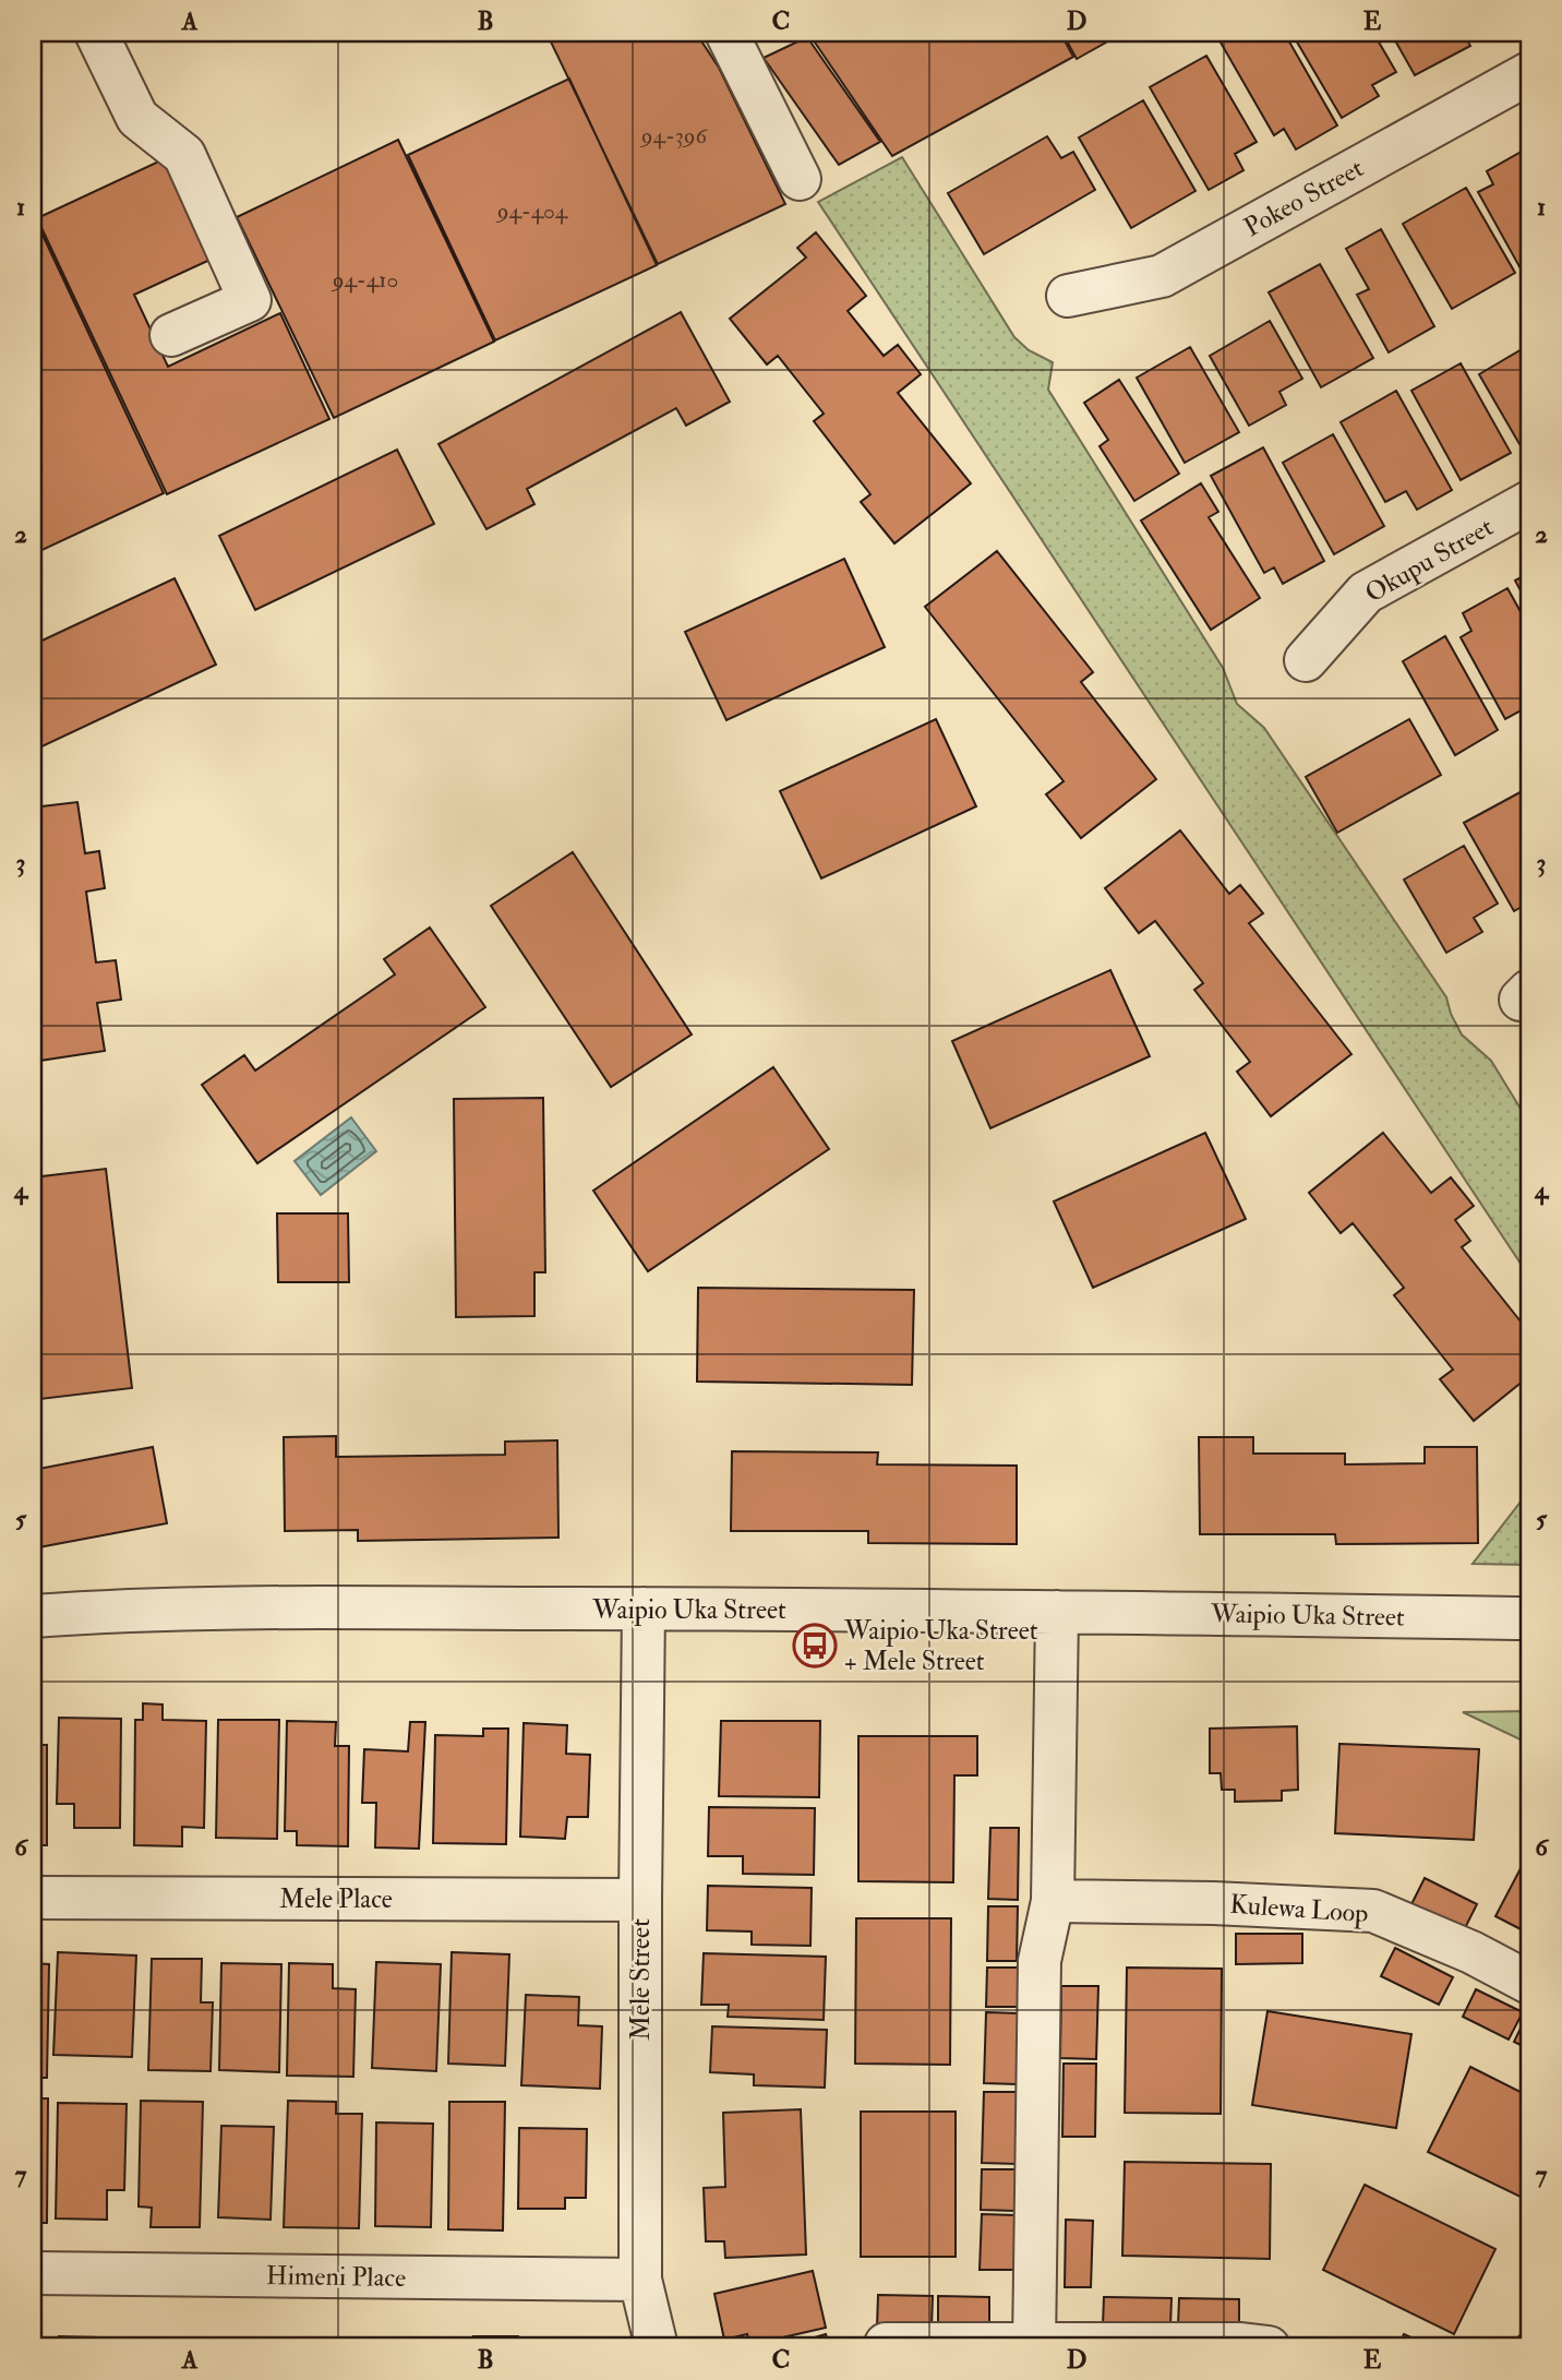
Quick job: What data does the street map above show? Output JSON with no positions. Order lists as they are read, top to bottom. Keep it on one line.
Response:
{"streets":{"street":["Pokeo Street","Okupu Street","Waipio Uka Street","Mele Place","Kulewa Loop","Mele Street","Himeni Place"]},"crossings":[["Waipio Uka Street","Mele Street"],["Mele Place","Mele Street"],["Mele Street","Himeni Place"]],"places":{"bus stop":["Waipio Uka Street + Mele Street"]},"house_numbers":["94-396","94-404","94-410"],"grid":{"columns":["A","B","C","D","E"],"rows":["1","2","3","4","5","6","7"]}}
